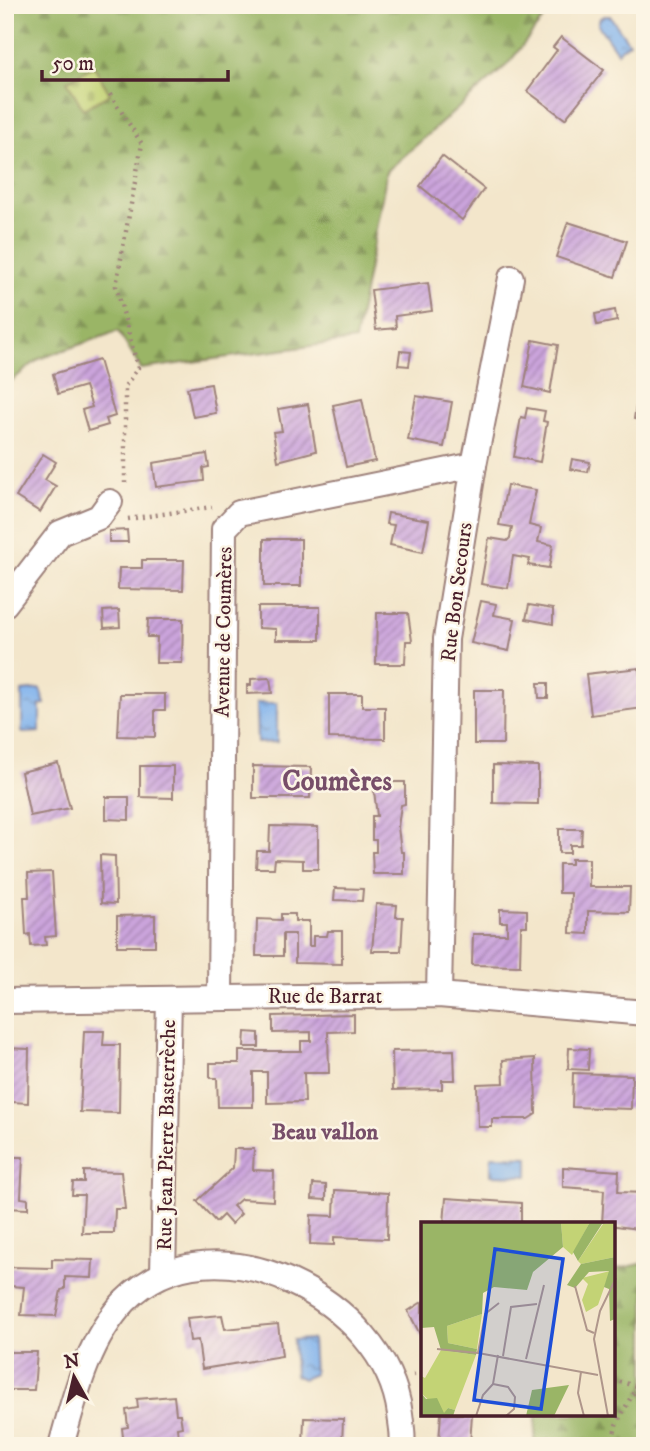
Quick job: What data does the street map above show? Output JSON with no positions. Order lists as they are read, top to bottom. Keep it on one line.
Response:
{"streets":{"street":["Rue Bon Secours","Avenue de Coumères","Rue de Barrat","Rue Jean Pierre Basterrèche"]},"crossings":[["Rue Bon Secours","Avenue de Coumères"],["Rue Bon Secours","Rue de Barrat"],["Avenue de Coumères","Rue de Barrat"],["Rue de Barrat","Rue Jean Pierre Basterrèche"]],"districts":["Coumères","Beau vallon"],"scale_bar":"50 m","north":"top"}
